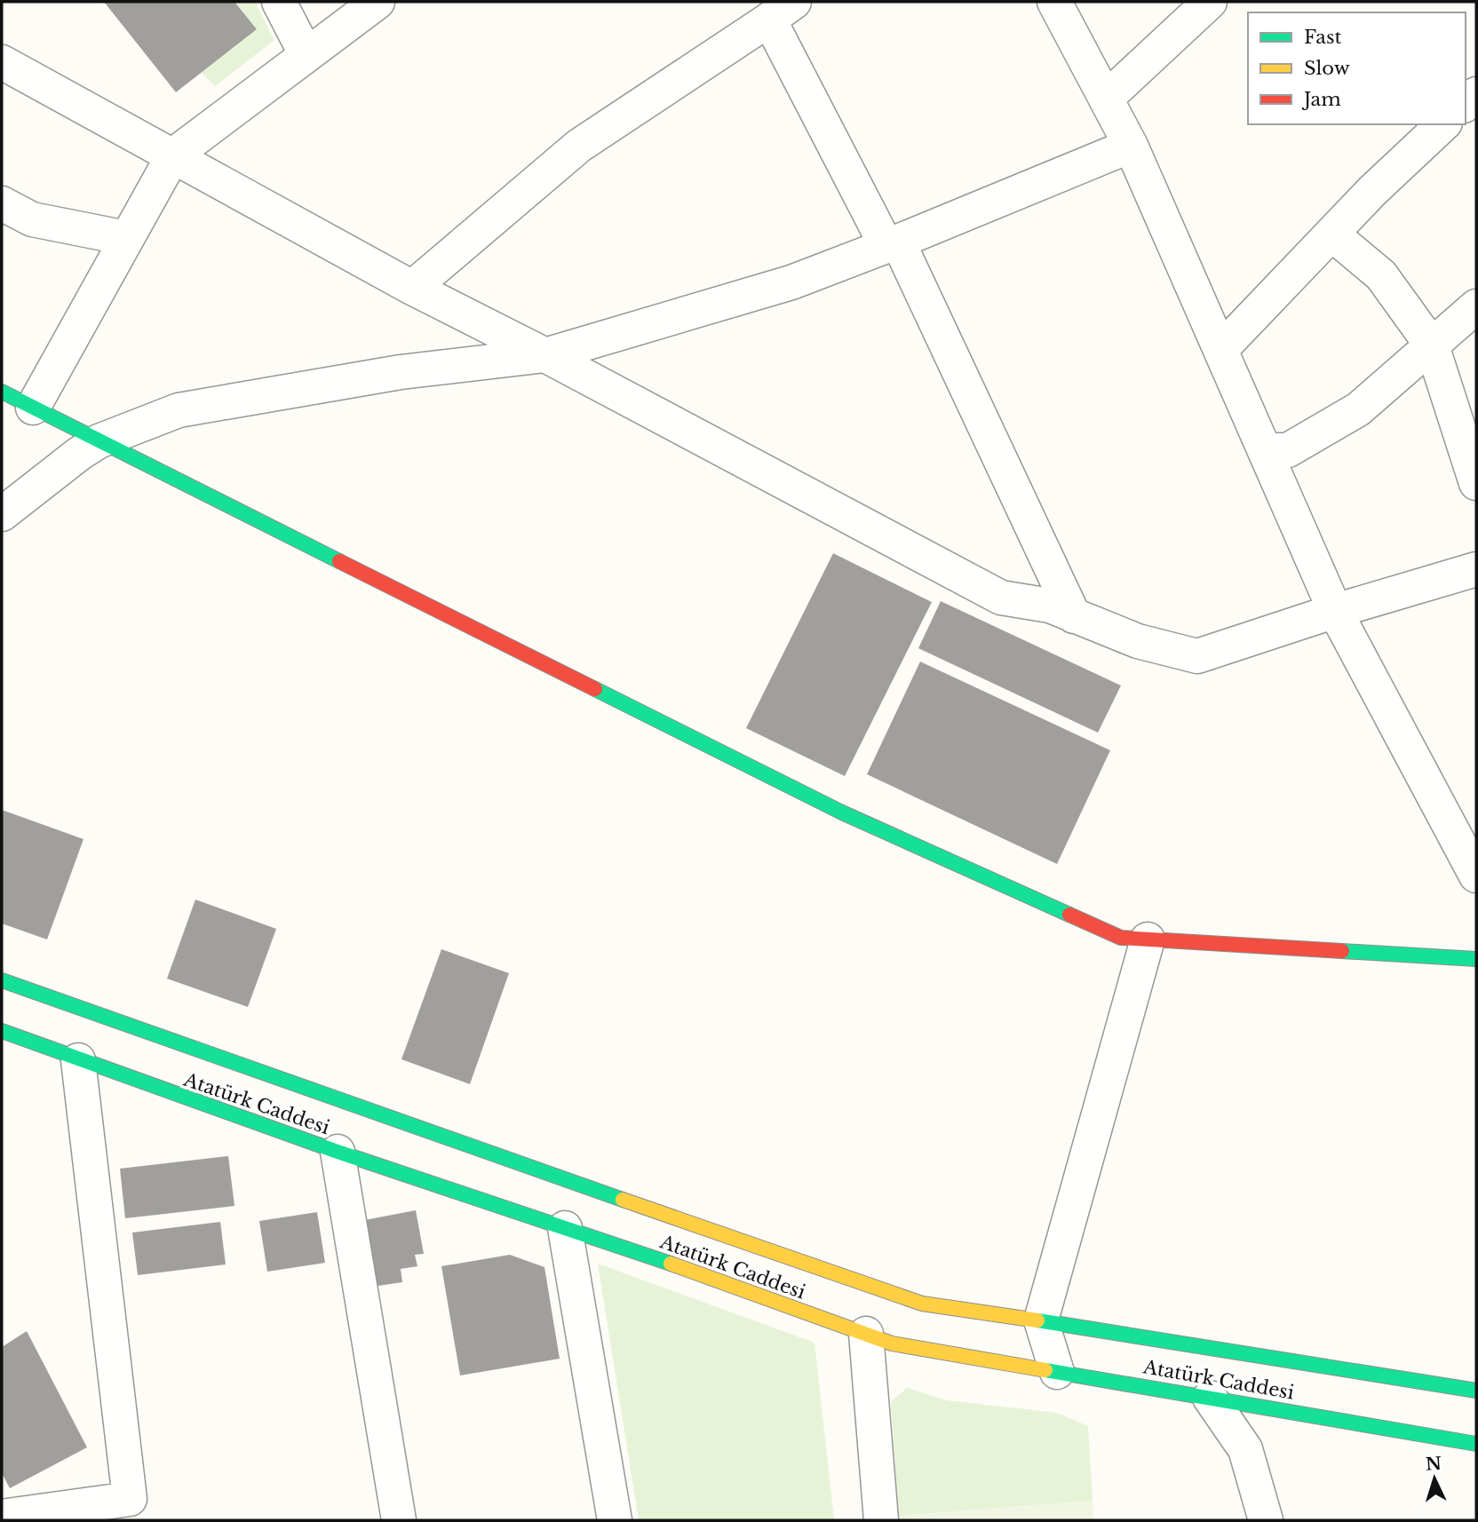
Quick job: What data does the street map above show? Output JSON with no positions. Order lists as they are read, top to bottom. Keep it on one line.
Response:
{"streets":{"main road":["Atatürk Caddesi"]},"legend":["Fast","Slow","Jam"],"north":"top"}
